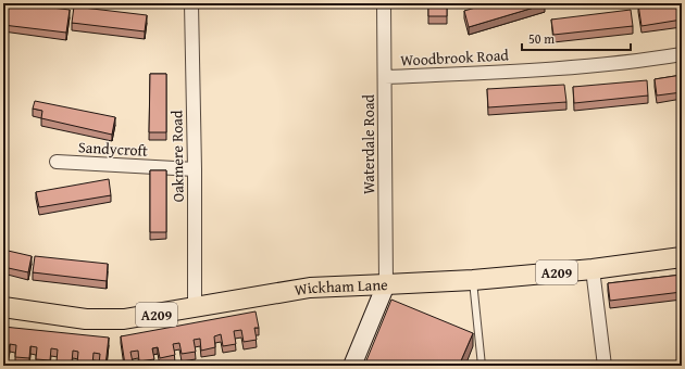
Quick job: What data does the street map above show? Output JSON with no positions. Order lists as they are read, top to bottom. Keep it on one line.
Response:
{"streets":{"main road":["A209","Wickham Lane"],"street":["Woodbrook Road","Waterdale Road","Sandycroft","Oakmere Road"]},"crossings":[["Woodbrook Road","Waterdale Road"],["Waterdale Road","Wickham Lane"],["Sandycroft","Oakmere Road"],["Oakmere Road","Wickham Lane"]],"scale_bar":"50 m"}
